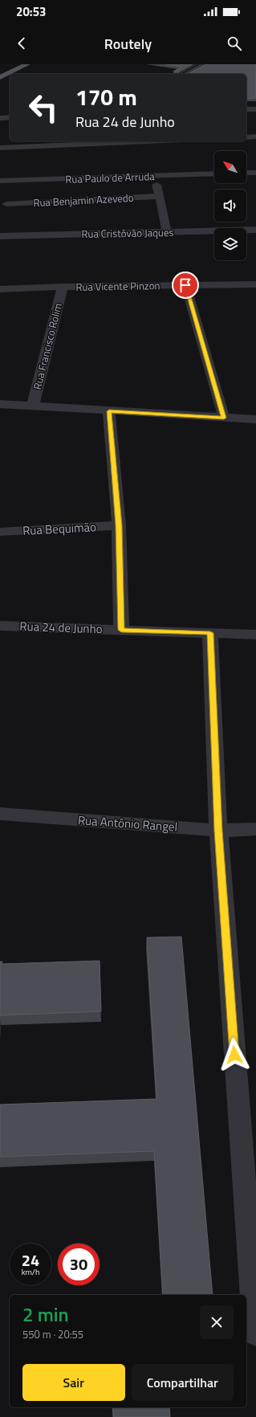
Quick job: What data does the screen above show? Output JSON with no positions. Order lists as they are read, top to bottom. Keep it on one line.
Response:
{"streets":{"street":["Rua Paulo de Arruda","Rua Benjamin Azevedo","Rua Cristóvão Jaques","Rua Vicente Pinzon","Rua Francisco Rolim","Rua Bequimão","Rua 24 de Junho","Rua Antônio Rangel"]},"crossings":[["Rua Vicente Pinzon","Rua Francisco Rolim"]],"north":"top left","page":{"status":"20:53","header":"Routely","turn":["170 m","Rua 24 de Junho"],"speed":"24 km/h","limit":"30","heading":["2 min","550 m · 20:55"],"buttons":["Sair","Compartilhar"]}}
